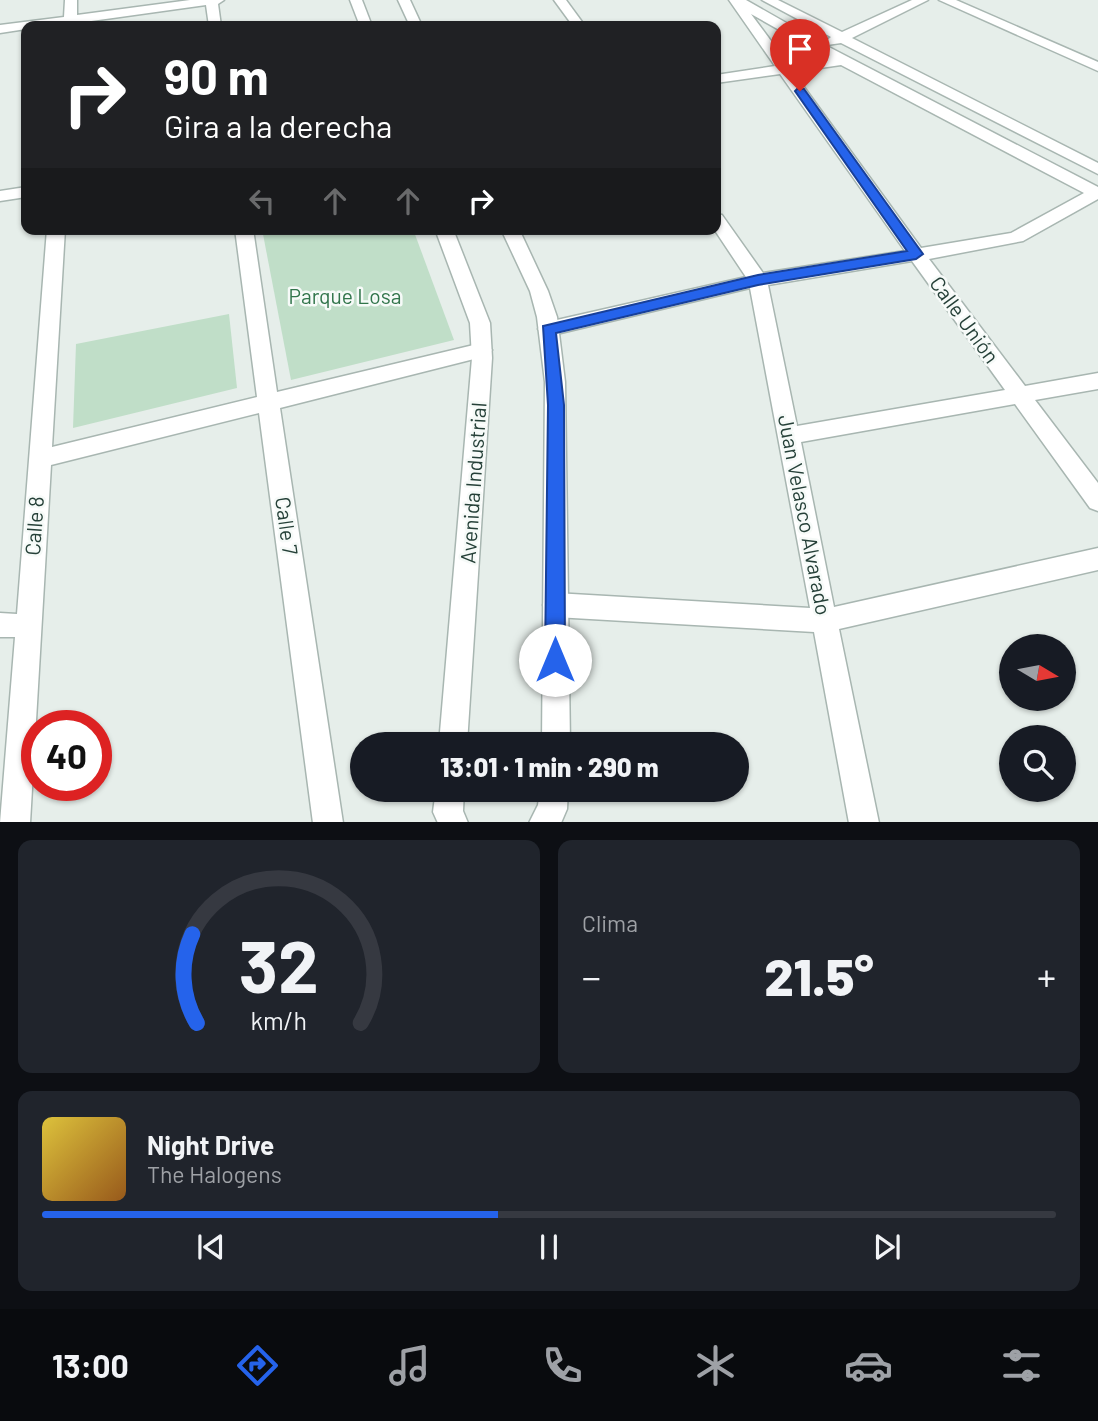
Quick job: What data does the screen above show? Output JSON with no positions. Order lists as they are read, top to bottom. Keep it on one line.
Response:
{"streets":{"street":["Calle Unión","Avenida Industrial","Juan Velasco Alvarado","Calle 8","Calle 7"]},"parks":["Parque Losa"],"north":"right","page":{"turn":["90 m","Gira a la derecha"],"limit":"40","trip":"13:01 · 1 min · 290 m","tile":"Clima","heat":["−","21.5°","+"],"song":["Night Drive","The Halogens"],"tabs":"13:00","gauge":["32","km/h"]}}
